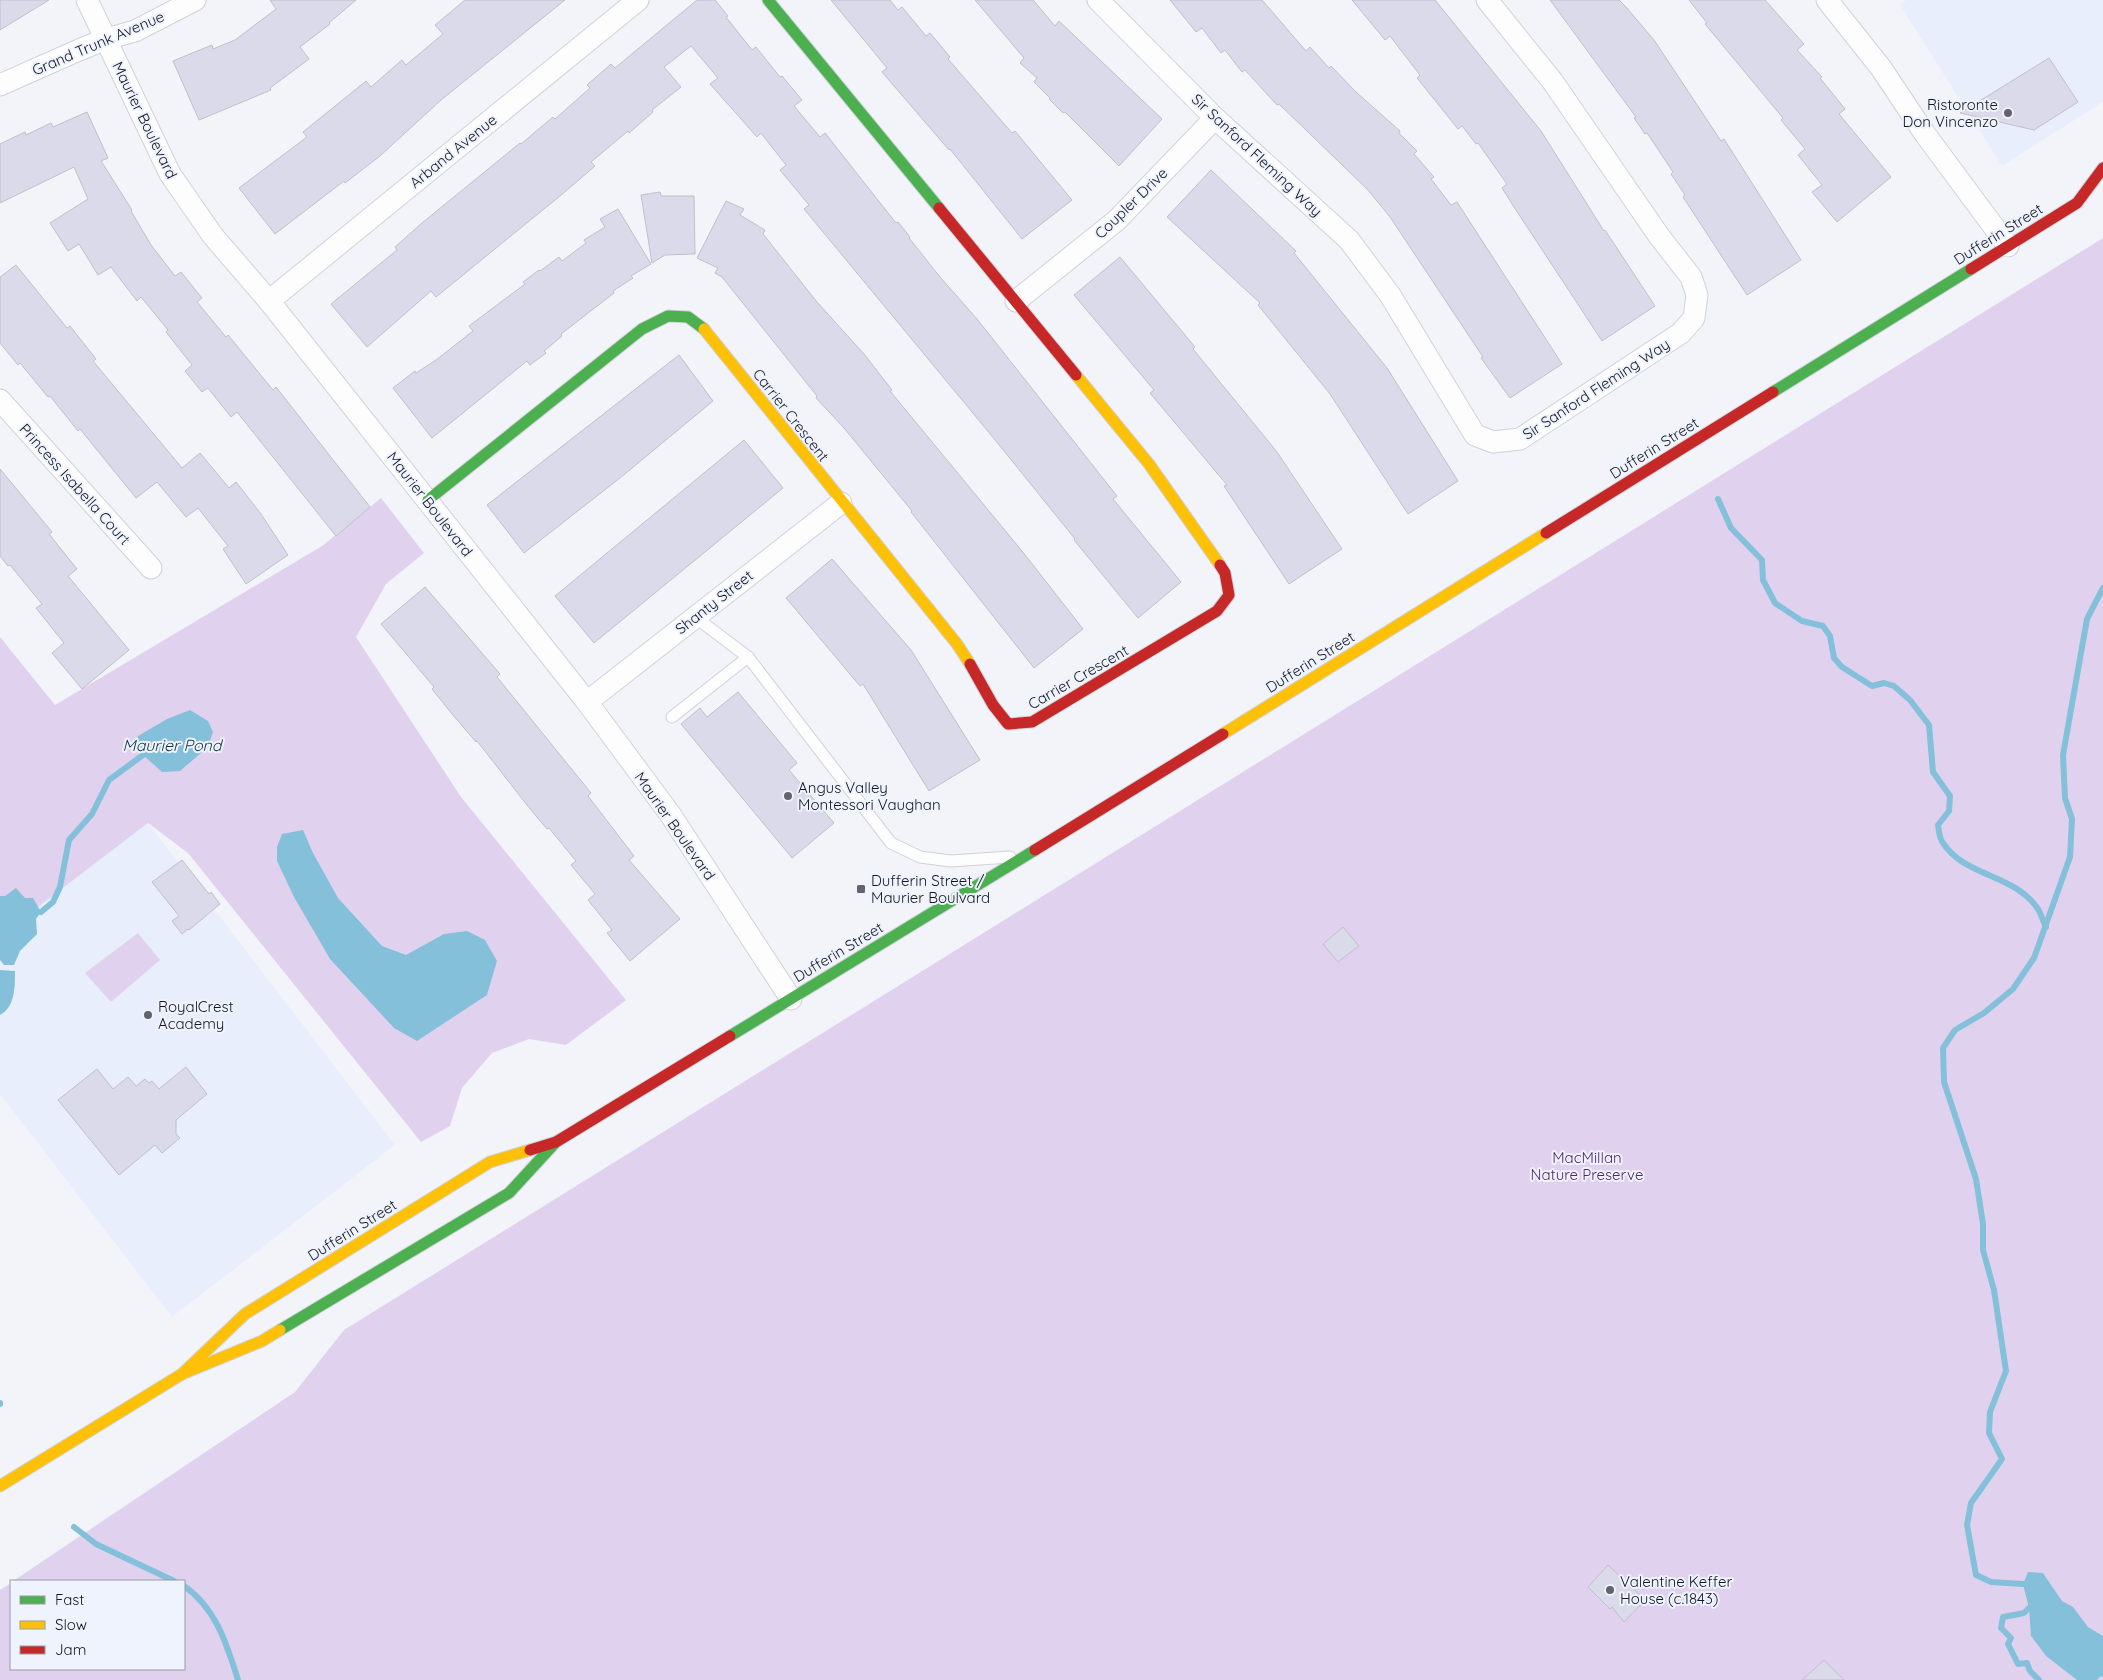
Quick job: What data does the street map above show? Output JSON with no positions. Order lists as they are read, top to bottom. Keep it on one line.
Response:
{"streets":{"main road":["Dufferin Street","Carrier Crescent"],"street":["Grand Trunk Avenue","Maurier Boulevard","Arband Avenue","Sir Sanford Fleming Way","Coupler Drive","Princess Isabella Court","Shanty Street"]},"crossings":[["Grand Trunk Avenue","Maurier Boulevard"],["Maurier Boulevard","Arband Avenue"],["Maurier Boulevard","Dufferin Street"],["Maurier Boulevard","Carrier Crescent"],["Maurier Boulevard","Shanty Street"],["Sir Sanford Fleming Way","Coupler Drive"],["Coupler Drive","Carrier Crescent"],["Carrier Crescent","Shanty Street"]],"water":["Maurier Pond"],"parks":["MacMillan Nature Preserve"],"places":{"other":["Ristoronte Don Vincenzo","Angus Valley Montessori Vaughan","RoyalCrest Academy","Valentine Keffer House (c.1843)"],"transit":["Dufferin Street / Maurier Boulvard"]},"legend":["Fast","Slow","Jam"]}
